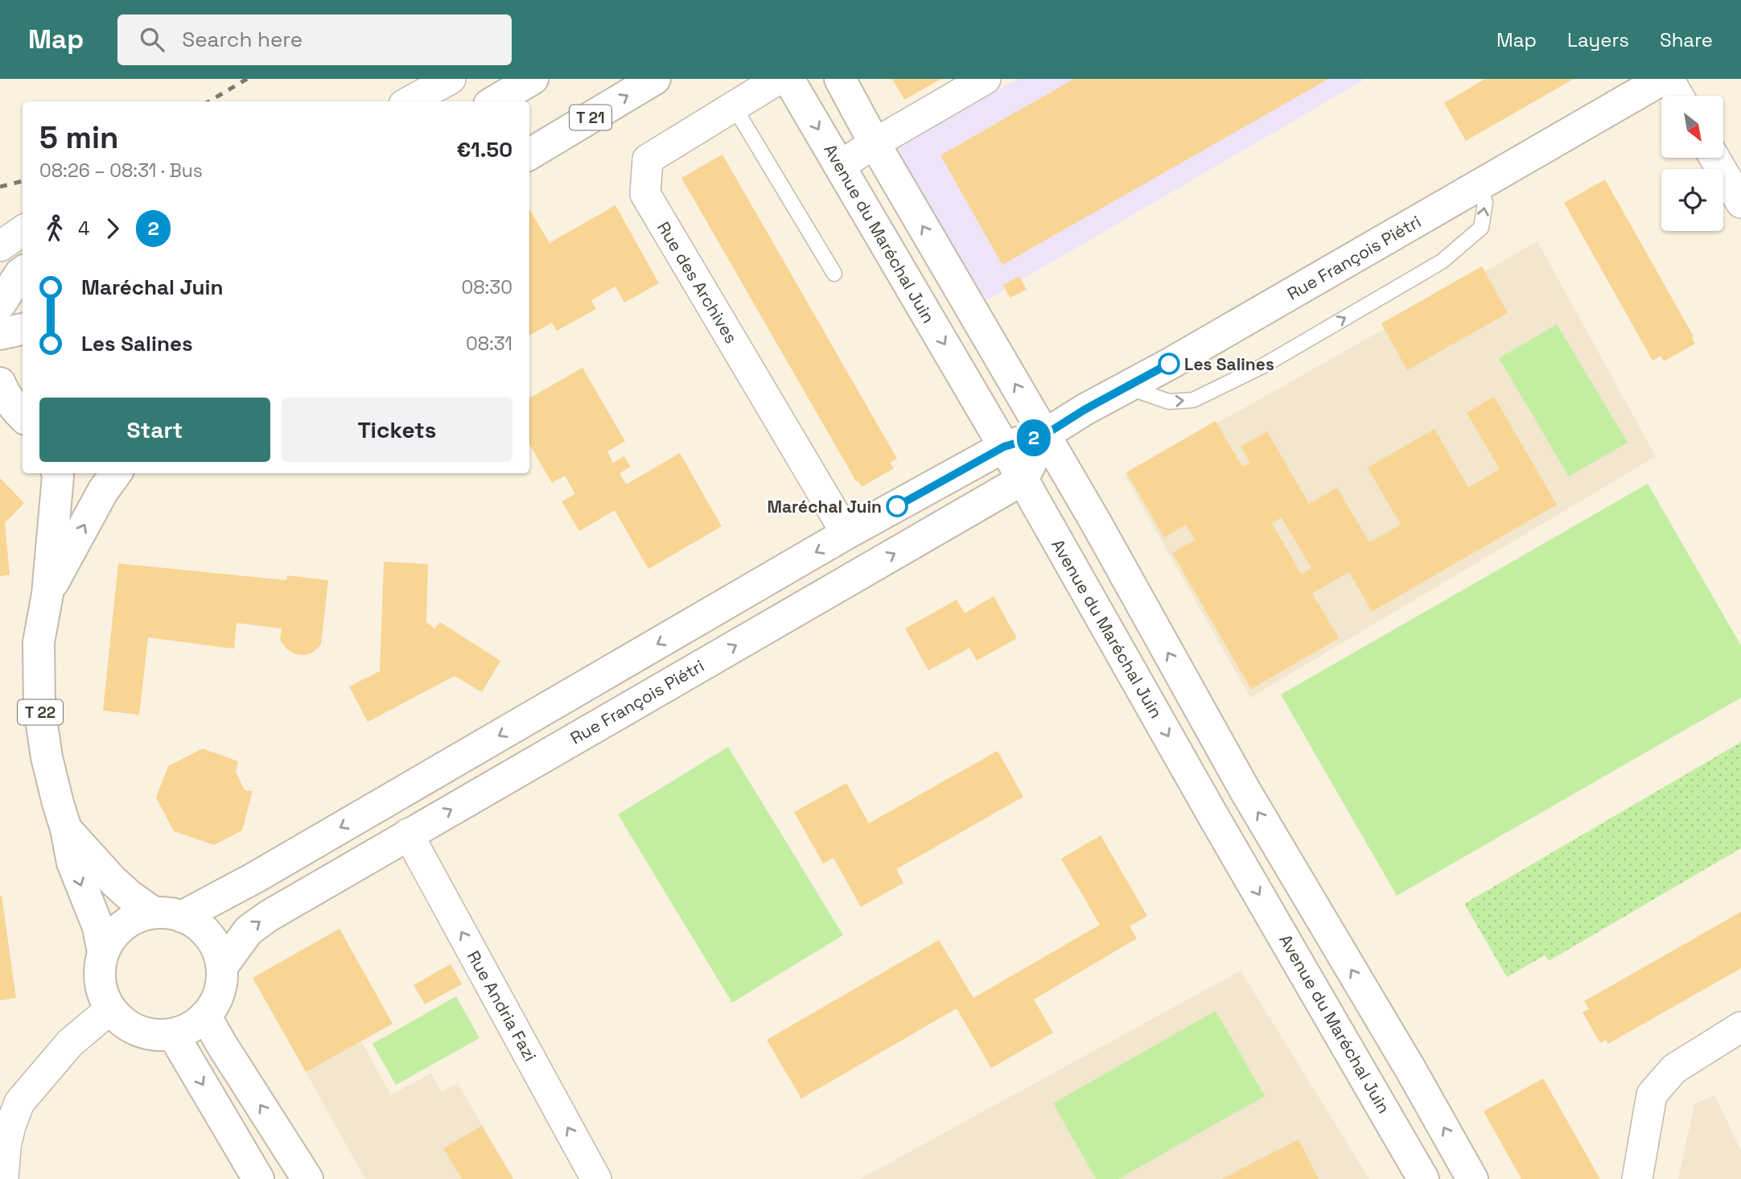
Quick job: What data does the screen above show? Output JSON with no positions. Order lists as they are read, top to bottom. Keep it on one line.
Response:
{"streets":{"main road":["T 21","Avenue du Maréchal Juin","Rue François Piétri","T 22"],"street":["Rue des Archives","Rue Andria Fazi"]},"crossings":[["Avenue du Maréchal Juin","Rue François Piétri"],["Rue François Piétri","Rue des Archives"],["Rue François Piétri","T 22"],["Rue François Piétri","Rue Andria Fazi"]],"one_way":["Rue Andria Fazi"],"places":["Les Salines","Maréchal Juin"],"lines":["bus line 2"],"north":"bottom right","page":{"header":"Map","search":"Search here","nav":["Map","Layers","Share"],"on_map":"2","heading":["5 min","08:26 – 08:31 · Bus","€1.50"],"legs":["4","2"],"list":[{"name":"Maréchal Juin","value":"08:30"},{"name":"Les Salines","value":"08:31"}],"buttons":["Start","Tickets"]}}
